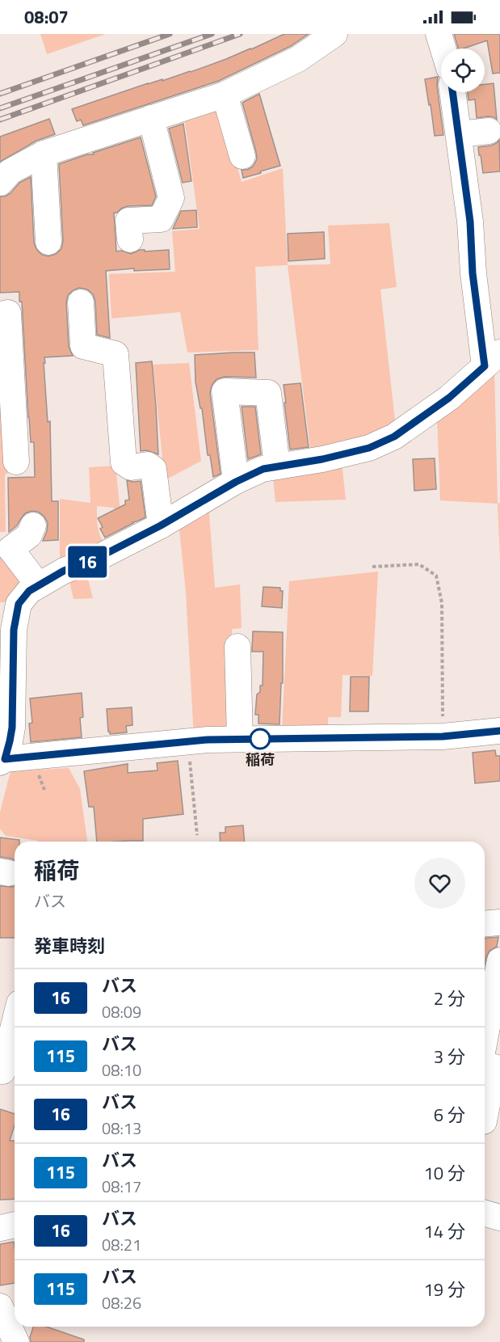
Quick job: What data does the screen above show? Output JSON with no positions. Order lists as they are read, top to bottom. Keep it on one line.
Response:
{"places":["稲荷"],"lines":["bus line 16"],"page":{"status":"08:07","on_map":"16","heading":[["稲荷","バス"],"発車時刻"],"list":[{"mark":"16","name":"バス","note":"08:09","value":"2 分"},{"mark":"115","name":"バス","note":"08:10","value":"3 分"},{"mark":"16","name":"バス","note":"08:13","value":"6 分"},{"mark":"115","name":"バス","note":"08:17","value":"10 分"},{"mark":"16","name":"バス","note":"08:21","value":"14 分"},{"mark":"115","name":"バス","note":"08:26","value":"19 分"}]}}
